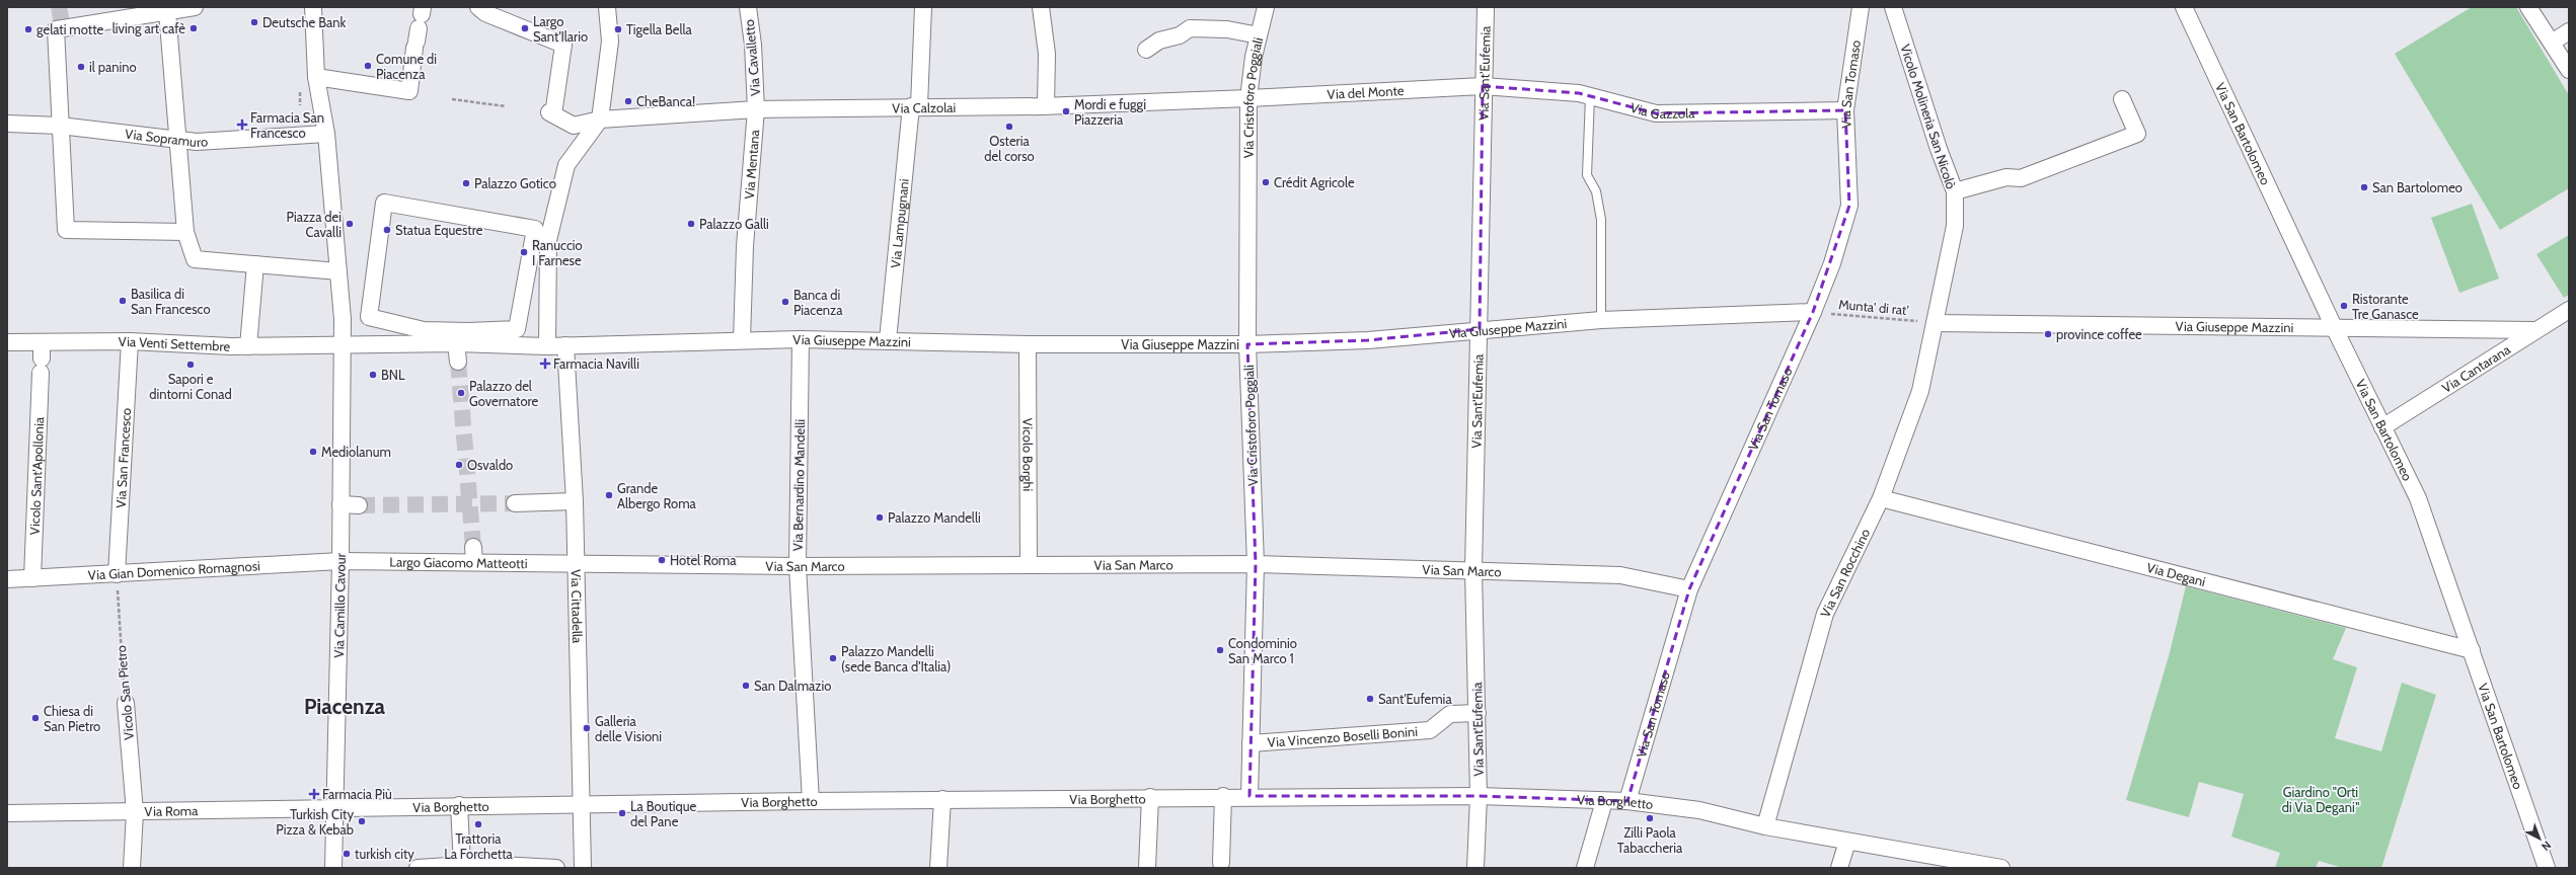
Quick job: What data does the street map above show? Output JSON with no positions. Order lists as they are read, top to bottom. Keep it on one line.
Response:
{"streets":{"street":["Via Cavalletto","Via Sant'Eufemia","Via San Tomaso","Via del Monte","Via Cristoforo Poggiali","Via Calzolai","Via Gazzola","Vicolo Molineria San Nicolò","Via San Bartolomeo","Via Sopramuro","Via Mentana","Via Lampugnani","Via Giuseppe Mazzini","Via Venti Settembre","Via Cantarana","Vicolo Borghi","Via San Francesco","Vicolo Sant'Apollonia","Via Bernardino Mandelli","Largo Giacomo Matteotti","Via San Marco","Via Gian Domenico Romagnosi","Via San Rocchino","Via Degani","Via Camillo Cavour","Via Cittadella","Vicolo San Pietro","Via Vincenzo Boselli Bonini","Via Borghetto","Via Roma"],"path":["Munta' di rat'"]},"crossings":[["Via Cavalletto","Via Calzolai"],["Via Cavalletto","Via Mentana"],["Via Sant'Eufemia","Via del Monte"],["Via Sant'Eufemia","Via Gazzola"],["Via Sant'Eufemia","Via Giuseppe Mazzini"],["Via Sant'Eufemia","Via San Marco"],["Via Sant'Eufemia","Via Vincenzo Boselli Bonini"],["Via Sant'Eufemia","Via Borghetto"],["Via San Tomaso","Via Gazzola"],["Via San Tomaso","Munta' di rat'"],["Via San Tomaso","Via Giuseppe Mazzini"],["Via San Tomaso","Via San Marco"],["Via San Tomaso","Via Borghetto"],["Via del Monte","Via Cristoforo Poggiali"],["Via del Monte","Via Calzolai"],["Via del Monte","Via Gazzola"],["Via Cristoforo Poggiali","Via Calzolai"],["Via Cristoforo Poggiali","Via Giuseppe Mazzini"],["Via Cristoforo Poggiali","Via San Marco"],["Via Cristoforo Poggiali","Via Vincenzo Boselli Bonini"],["Via Cristoforo Poggiali","Via Borghetto"],["Via Calzolai","Via Mentana"],["Via Calzolai","Via Lampugnani"],["Vicolo Molineria San Nicolò","Munta' di rat'"],["Vicolo Molineria San Nicolò","Via Giuseppe Mazzini"],["Vicolo Molineria San Nicolò","Via San Rocchino"],["Via San Bartolomeo","Via Giuseppe Mazzini"],["Via San Bartolomeo","Via Cantarana"],["Via San Bartolomeo","Via Degani"],["Via Mentana","Via Giuseppe Mazzini"],["Via Lampugnani","Via Giuseppe Mazzini"],["Munta' di rat'","Via Giuseppe Mazzini"],["Munta' di rat'","Via San Rocchino"],["Via Giuseppe Mazzini","Via Cantarana"],["Via Giuseppe Mazzini","Vicolo Borghi"],["Via Giuseppe Mazzini","Via Bernardino Mandelli"],["Via Giuseppe Mazzini","Via San Rocchino"],["Via Giuseppe Mazzini","Via Cittadella"],["Via Venti Settembre","Via San Francesco"],["Via Venti Settembre","Vicolo Sant'Apollonia"],["Via Venti Settembre","Via Camillo Cavour"],["Vicolo Borghi","Via San Marco"],["Via San Francesco","Via Gian Domenico Romagnosi"],["Via San Francesco","Vicolo San Pietro"],["Vicolo Sant'Apollonia","Via Gian Domenico Romagnosi"],["Via Bernardino Mandelli","Via San Marco"],["Via Bernardino Mandelli","Via Borghetto"],["Largo Giacomo Matteotti","Via San Marco"],["Largo Giacomo Matteotti","Via Gian Domenico Romagnosi"],["Largo Giacomo Matteotti","Via Camillo Cavour"],["Largo Giacomo Matteotti","Via Cittadella"],["Via San Marco","Via Cittadella"],["Via Gian Domenico Romagnosi","Via Camillo Cavour"],["Via Gian Domenico Romagnosi","Vicolo San Pietro"],["Via San Rocchino","Via Degani"],["Via San Rocchino","Via Borghetto"],["Via Camillo Cavour","Via Borghetto"],["Via Camillo Cavour","Via Roma"],["Via Cittadella","Via Borghetto"],["Vicolo San Pietro","Via Roma"],["Via Borghetto","Via Roma"]],"districts":["Piacenza"],"parks":["Giardino \"Orti di Via Degani\""],"places":{"other":["Deutsche Bank","living art cafè","Largo Sant'Ilario","gelati motte","Tigella Bella","Comune di Piacenza","il panino","CheBanca!","Mordi e fuggi Piazzeria","Osteria del corso","Crédit Agricole","Palazzo Gotico","San Bartolomeo","Piazza dei Cavalli","Palazzo Galli","Statua Equestre","Ranuccio I Farnese","Basilica di San Francesco","Banca di Piacenza","Ristorante Tre Ganasce","province coffee","Sapori e dintorni Conad","BNL","Palazzo del Governatore","Mediolanum","Osvaldo","Grande Albergo Roma","Palazzo Mandelli","Hotel Roma","Condominio San Marco 1","Palazzo Mandelli (sede Banca d'Italia)","San Dalmazio","Sant'Eufemia","Chiesa di San Pietro","Galleria delle Visioni","La Boutique del Pane","Zilli Paola Tabaccheria","Turkish City Pizza & Kebab","Trattoria La Forchetta","turkish city"],"health":["Farmacia San Francesco","Farmacia Navilli","Farmacia Più"]},"north":"bottom right"}
